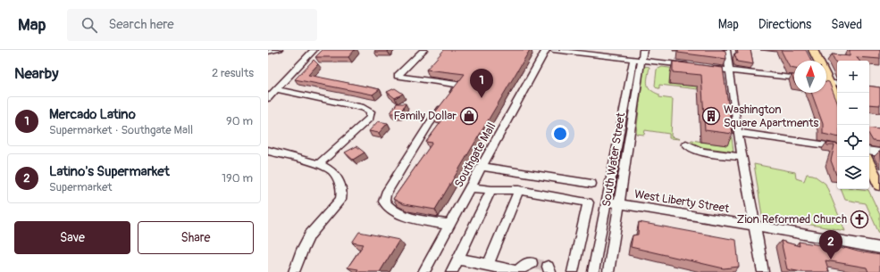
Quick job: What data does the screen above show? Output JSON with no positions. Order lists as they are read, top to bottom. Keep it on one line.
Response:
{"streets":{"street":["Southgate Mall","South Water Street","West Liberty Street"]},"crossings":[["South Water Street","West Liberty Street"]],"places":{"shop":["Family Dollar"],"building":["Washington Square Apartments"],"church":["Zion Reformed Church"]},"north":"top","page":{"header":"Map","search":"Search here","nav":["Map","Directions","Saved"],"heading":["Nearby","2 results"],"map_buttons":["+","−"],"pins":["1","2"],"list":[{"mark":"1","name":"Mercado Latino","note":"Supermarket · Southgate Mall","value":"90 m"},{"mark":"2","name":"Latino's Supermarket","note":"Supermarket","value":"190 m"}],"buttons":["Save","Share"]}}
